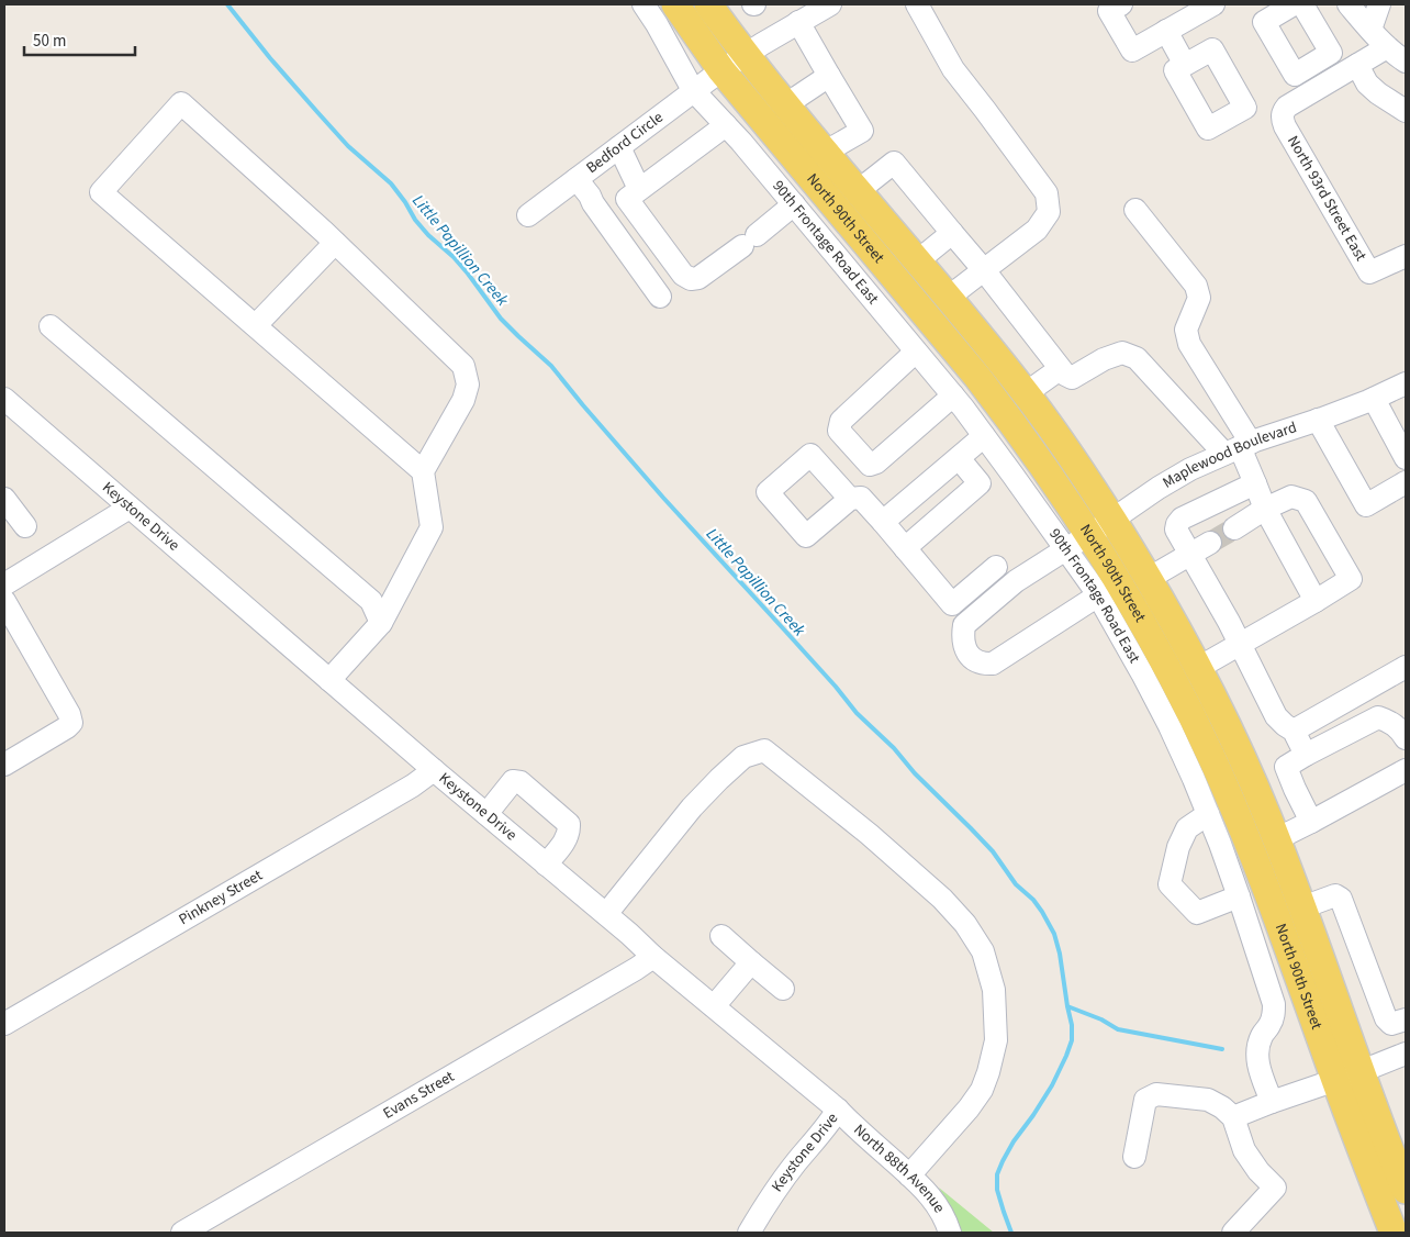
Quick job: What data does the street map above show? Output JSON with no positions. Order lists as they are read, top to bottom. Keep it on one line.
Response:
{"streets":{"main road":["North 90th Street"],"street":["Bedford Circle","North 93rd Street East","90th Frontage Road East","Maplewood Boulevard","Keystone Drive","Pinkney Street","Evans Street","North 88th Avenue"]},"crossings":[["Bedford Circle","North 90th Street"],["Bedford Circle","90th Frontage Road East"],["North 90th Street","Maplewood Boulevard"],["90th Frontage Road East","Maplewood Boulevard"],["Keystone Drive","Pinkney Street"],["Keystone Drive","Evans Street"],["Keystone Drive","North 88th Avenue"]],"water":["Little Papillion Creek"],"scale_bar":"50 m"}
